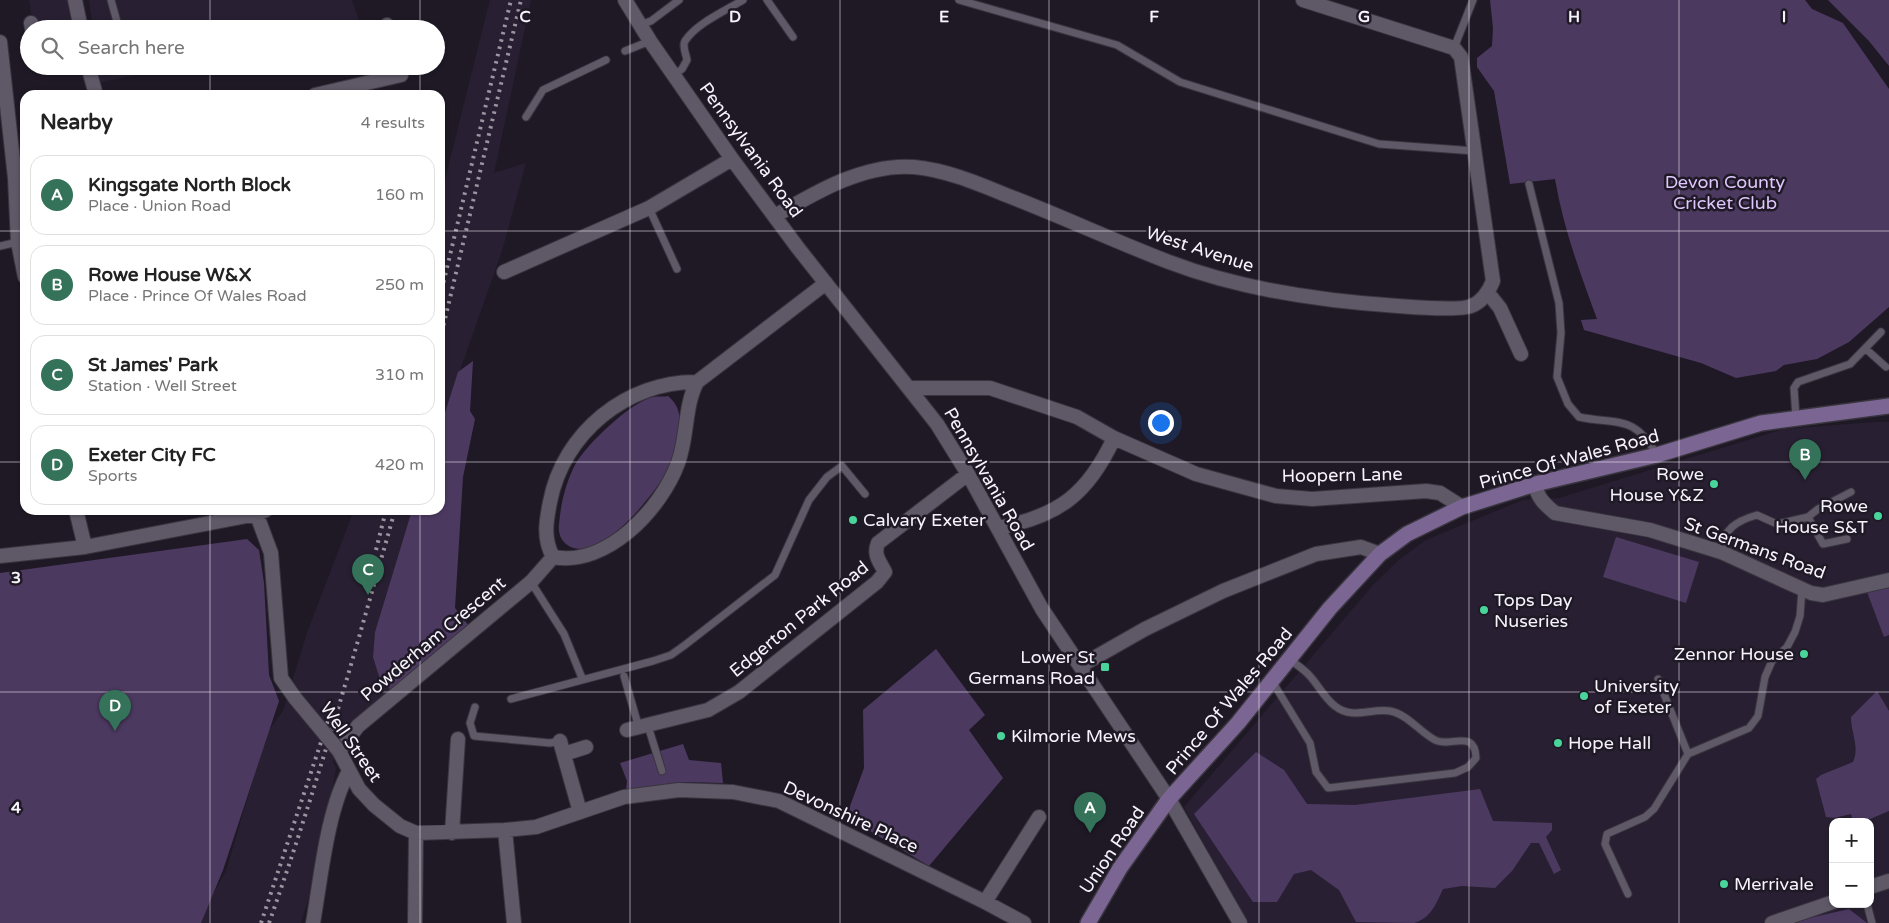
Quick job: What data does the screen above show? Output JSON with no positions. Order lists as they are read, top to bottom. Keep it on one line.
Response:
{"streets":{"street":["Pennsylvania Road","West Avenue","Prince Of Wales Road","Hoopern Lane","St Germans Road","Edgerton Park Road","Powderham Crescent","Well Street","Devonshire Place","Union Road"]},"crossings":[["Pennsylvania Road","West Avenue"],["Pennsylvania Road","Prince Of Wales Road"],["Pennsylvania Road","Hoopern Lane"],["Pennsylvania Road","Edgerton Park Road"],["Pennsylvania Road","Union Road"],["Prince Of Wales Road","Hoopern Lane"],["Prince Of Wales Road","St Germans Road"],["Prince Of Wales Road","Union Road"],["Powderham Crescent","Well Street"],["Well Street","Devonshire Place"]],"parks":["Devon County Cricket Club"],"places":{"other":["Rowe House Y&Z","Rowe House S&T","Calvary Exeter","Tops Day Nuseries","Zennor House","University of Exeter","Kilmorie Mews","Hope Hall","Merrivale"],"transit":["Lower St Germans Road"]},"page":{"search":"Search here","heading":["Nearby","4 results"],"list":[{"mark":"A","name":"Kingsgate North Block","note":"Place · Union Road","value":"160 m"},{"mark":"B","name":"Rowe House W&X","note":"Place · Prince Of Wales Road","value":"250 m"},{"mark":"C","name":"St James' Park","note":"Station · Well Street","value":"310 m"},{"mark":"D","name":"Exeter City FC","note":"Sports","value":"420 m"}],"pins":["B","C","D","A"],"map_buttons":["+","−"]},"grid":{"columns":["C","D","E","F","G","H","I"],"rows":["3","4"]}}
